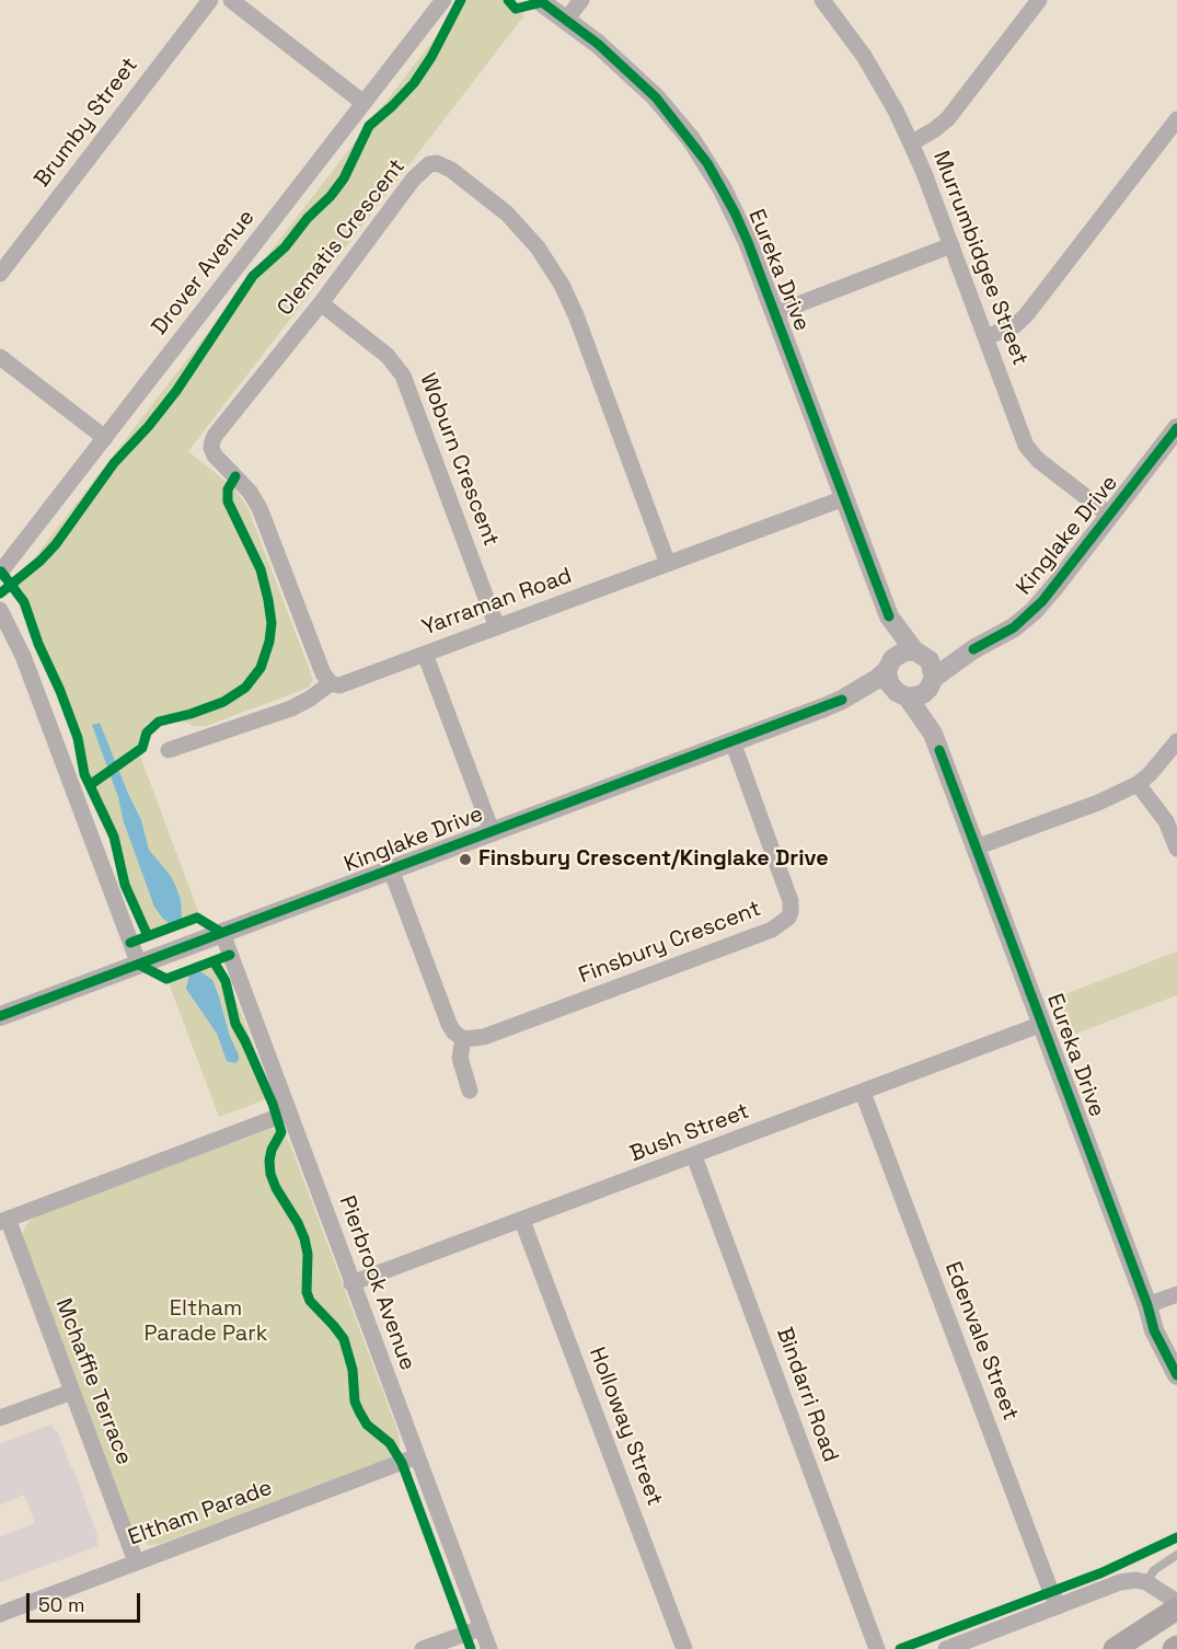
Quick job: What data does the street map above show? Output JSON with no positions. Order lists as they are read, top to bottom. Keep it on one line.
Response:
{"streets":{"street":["Brumby Street","Clematis Crescent","Murrumbidgee Street","Eureka Drive","Drover Avenue","Woburn Crescent","Kinglake Drive","Yarraman Road","Finsbury Crescent","Bush Street","Pierbrook Avenue","Edenvale Street","Mchaffie Terrace","Bindarri Road","Holloway Street","Eltham Parade"]},"crossings":[["Clematis Crescent","Woburn Crescent"],["Clematis Crescent","Yarraman Road"],["Murrumbidgee Street","Kinglake Drive"],["Eureka Drive","Kinglake Drive"],["Eureka Drive","Yarraman Road"],["Eureka Drive","Bush Street"],["Woburn Crescent","Yarraman Road"],["Kinglake Drive","Finsbury Crescent"],["Kinglake Drive","Pierbrook Avenue"],["Bush Street","Pierbrook Avenue"],["Bush Street","Edenvale Street"],["Bush Street","Bindarri Road"],["Bush Street","Holloway Street"],["Pierbrook Avenue","Eltham Parade"],["Mchaffie Terrace","Eltham Parade"]],"parks":["Eltham Parade Park"],"places":["Finsbury Crescent/Kinglake Drive"],"scale_bar":"50 m"}
